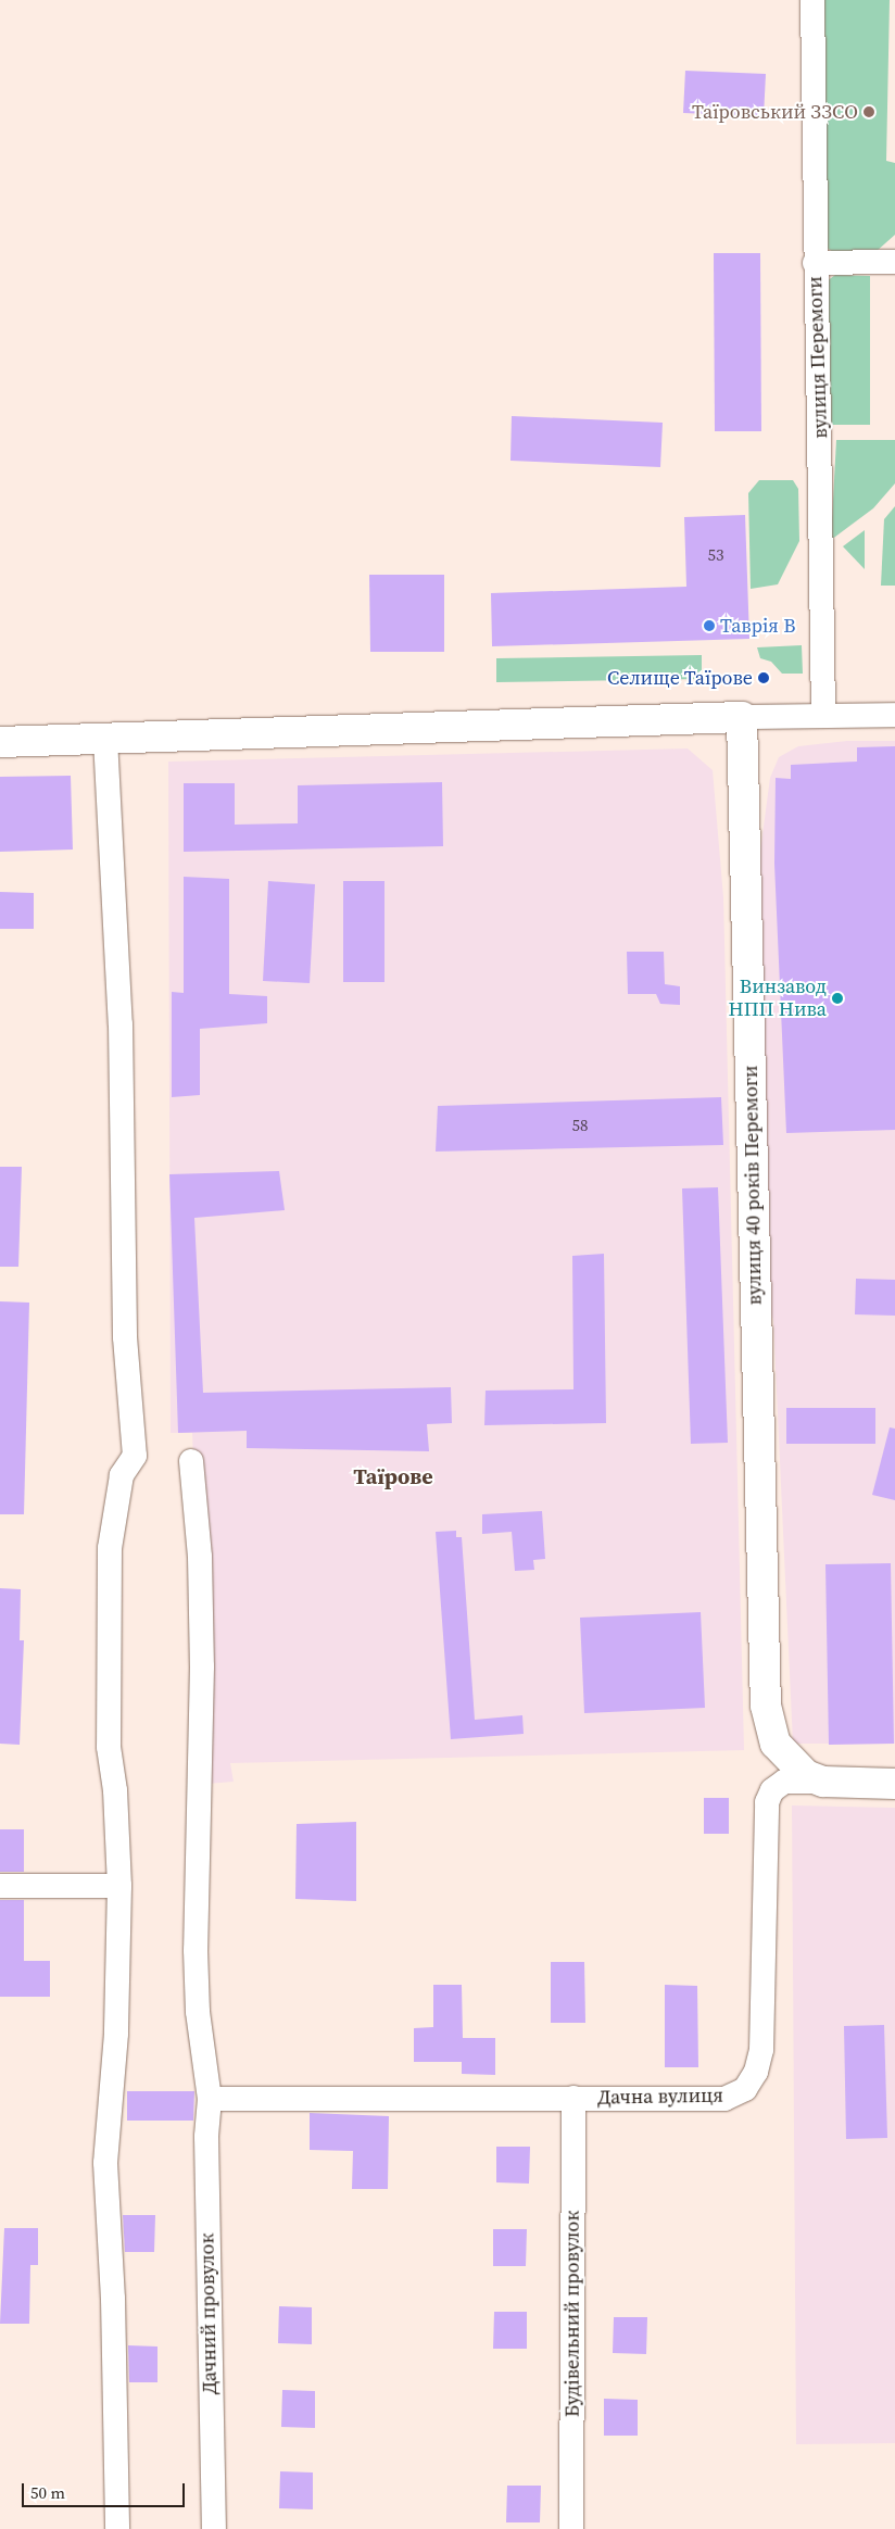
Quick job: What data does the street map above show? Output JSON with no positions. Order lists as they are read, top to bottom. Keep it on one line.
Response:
{"streets":{"street":["вулиця Перемоги","вулиця 40 років Перемоги","Дачна вулиця","Дачний провулок","Будівельний провулок"]},"crossings":[["вулиця 40 років Перемоги","Дачна вулиця"],["Дачна вулиця","Дачний провулок"],["Дачна вулиця","Будівельний провулок"]],"districts":["Таїрове"],"places":["Таїровський ЗЗСО","Таврія В","Селище Таїрове","Винзавод НПП Нива"],"house_numbers":["53","58"],"scale_bar":"50 m"}
